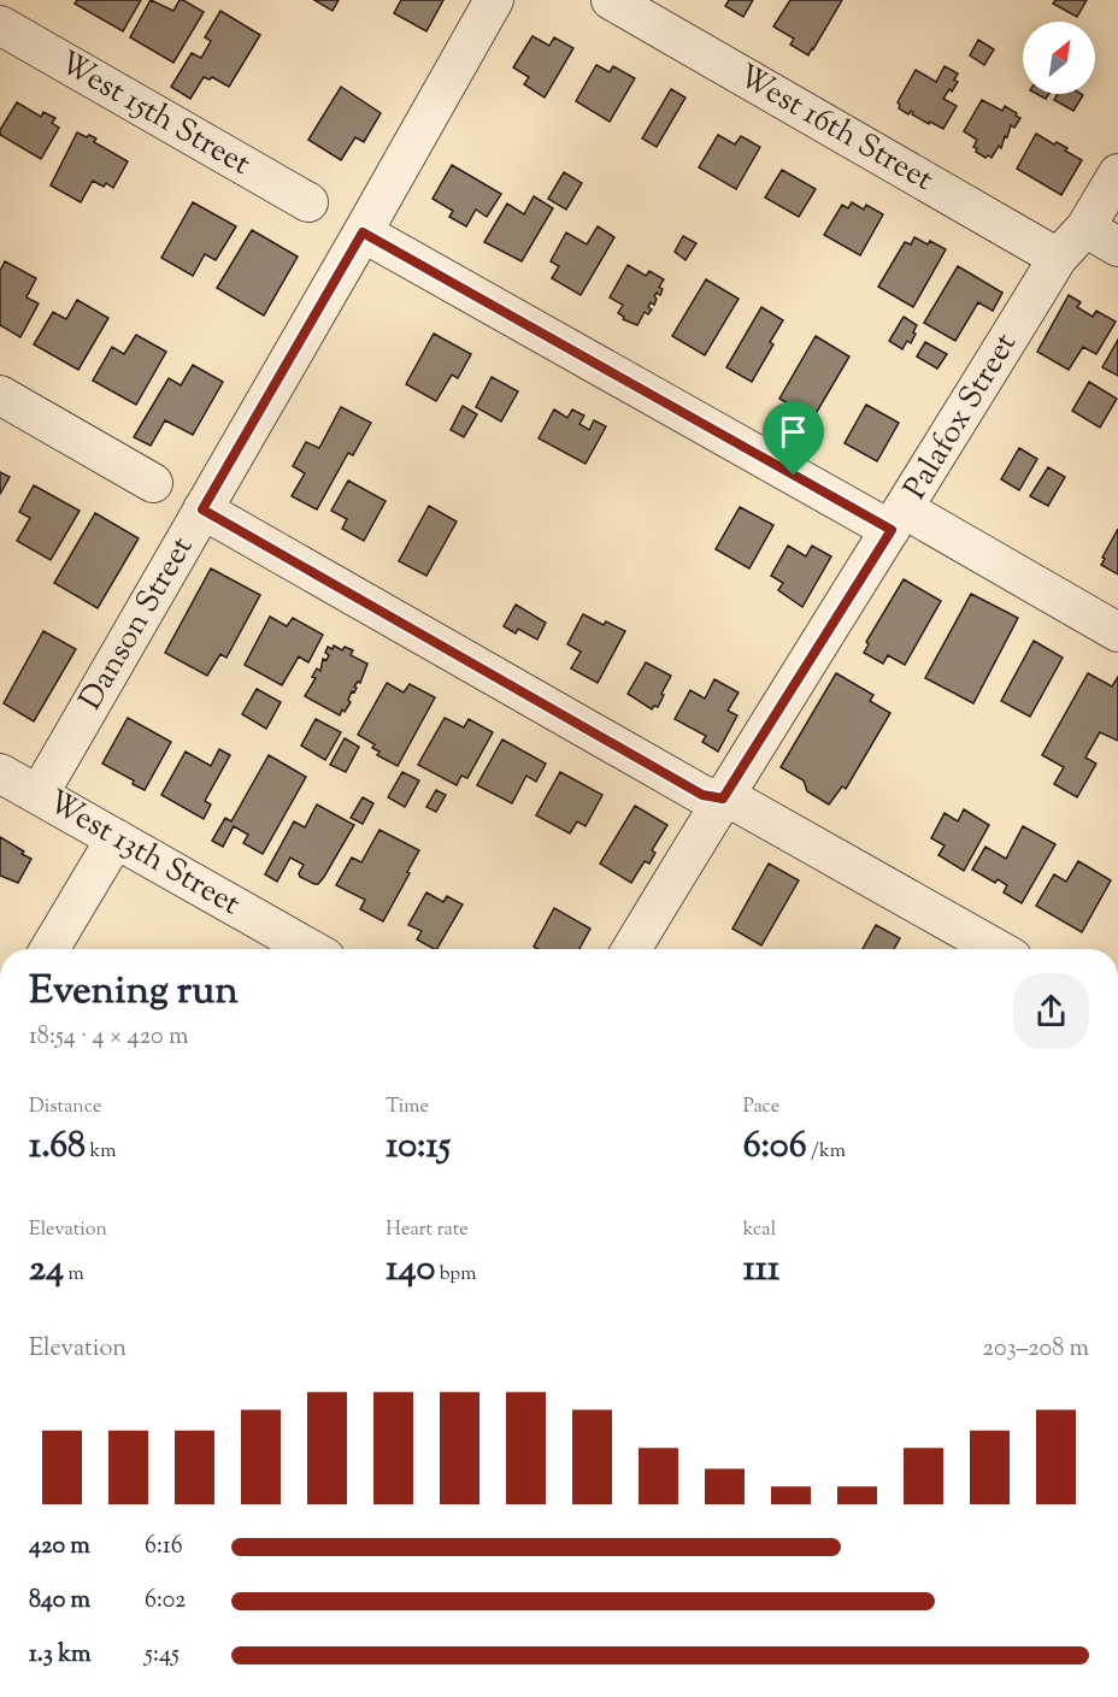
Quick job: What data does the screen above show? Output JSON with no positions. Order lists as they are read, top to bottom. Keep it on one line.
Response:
{"streets":{"street":["West 15th Street","West 16th Street","Palafox Street","Danson Street","West 13th Street"]},"crossings":[["West 16th Street","Palafox Street"],["Danson Street","West 13th Street"]],"north":"top right","page":{"heading":["Evening run","18:54 · 4 × 420 m"],"stats":[["Distance","1.68 km"],["Time","10:15"],["Pace","6:06 /km"],["Elevation","24 m"],["Heart rate","140 bpm"],["kcal","111"]],"chart":["Elevation","203–208 m"],"list":[{"name":"420 m","note":"6:16"},{"name":"840 m","note":"6:02"},{"name":"1.3 km","note":"5:45"}]}}
